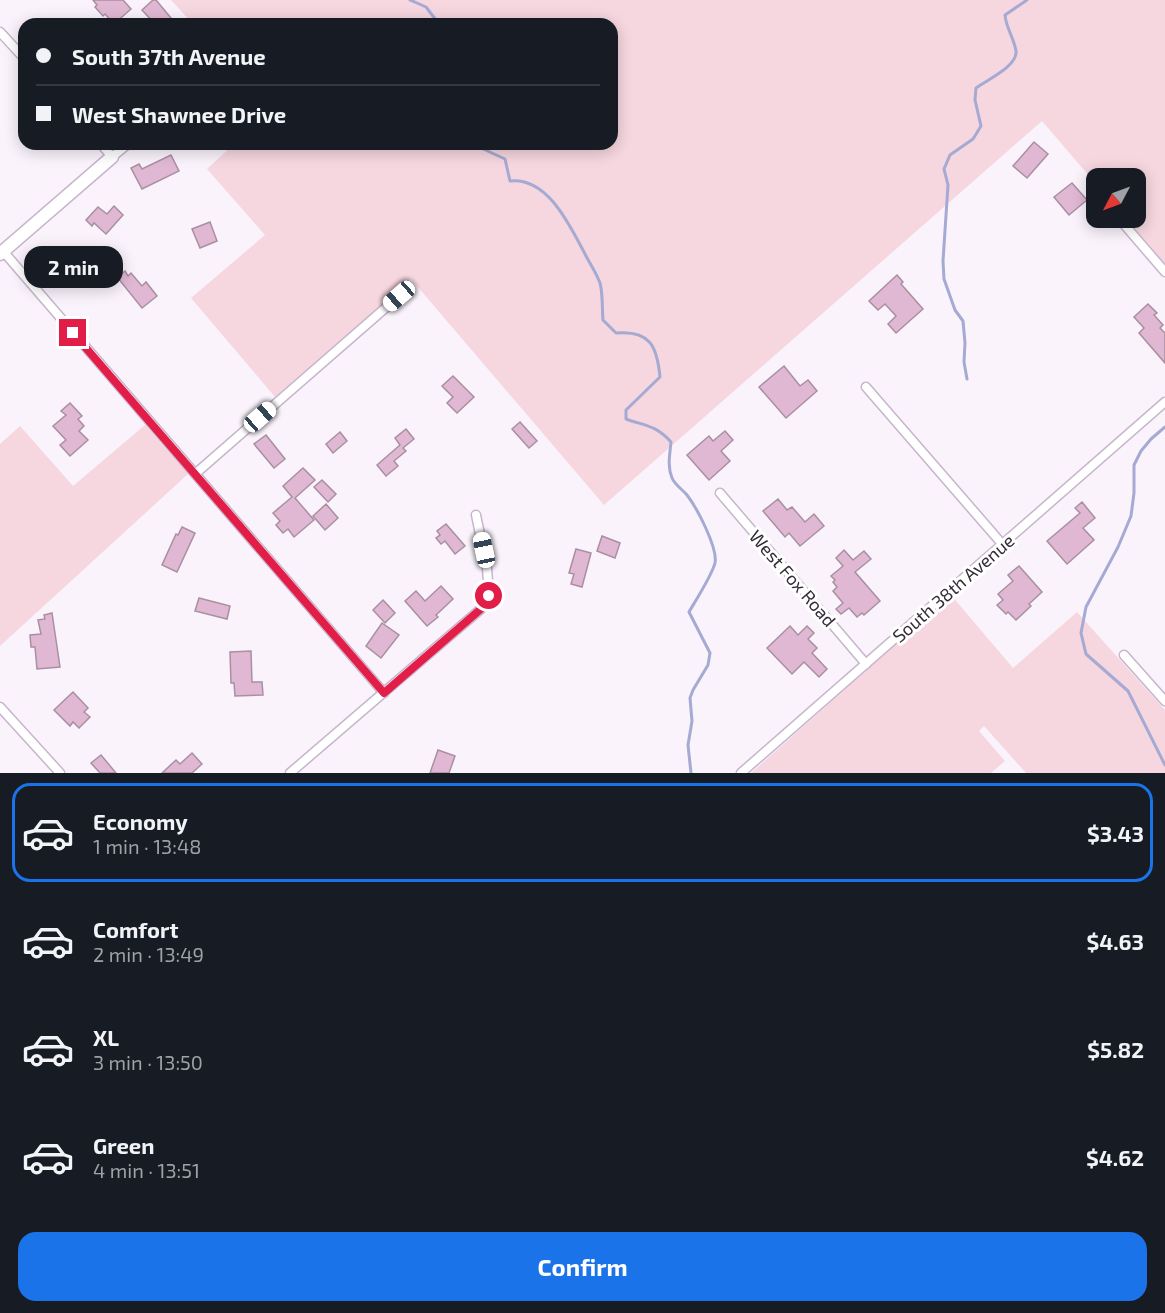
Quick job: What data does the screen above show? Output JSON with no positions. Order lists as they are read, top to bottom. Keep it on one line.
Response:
{"streets":{"street":["West Fox Road","South 38th Avenue"]},"crossings":[["West Fox Road","South 38th Avenue"]],"north":"bottom left","page":{"banner":["South 37th Avenue","West Shawnee Drive"],"bubble":"2 min","list":[{"name":"Economy","note":"1 min · 13:48","value":"$3.43"},{"name":"Comfort","note":"2 min · 13:49","value":"$4.63"},{"name":"XL","note":"3 min · 13:50","value":"$5.82"},{"name":"Green","note":"4 min · 13:51","value":"$4.62"}],"buttons":"Confirm"}}
